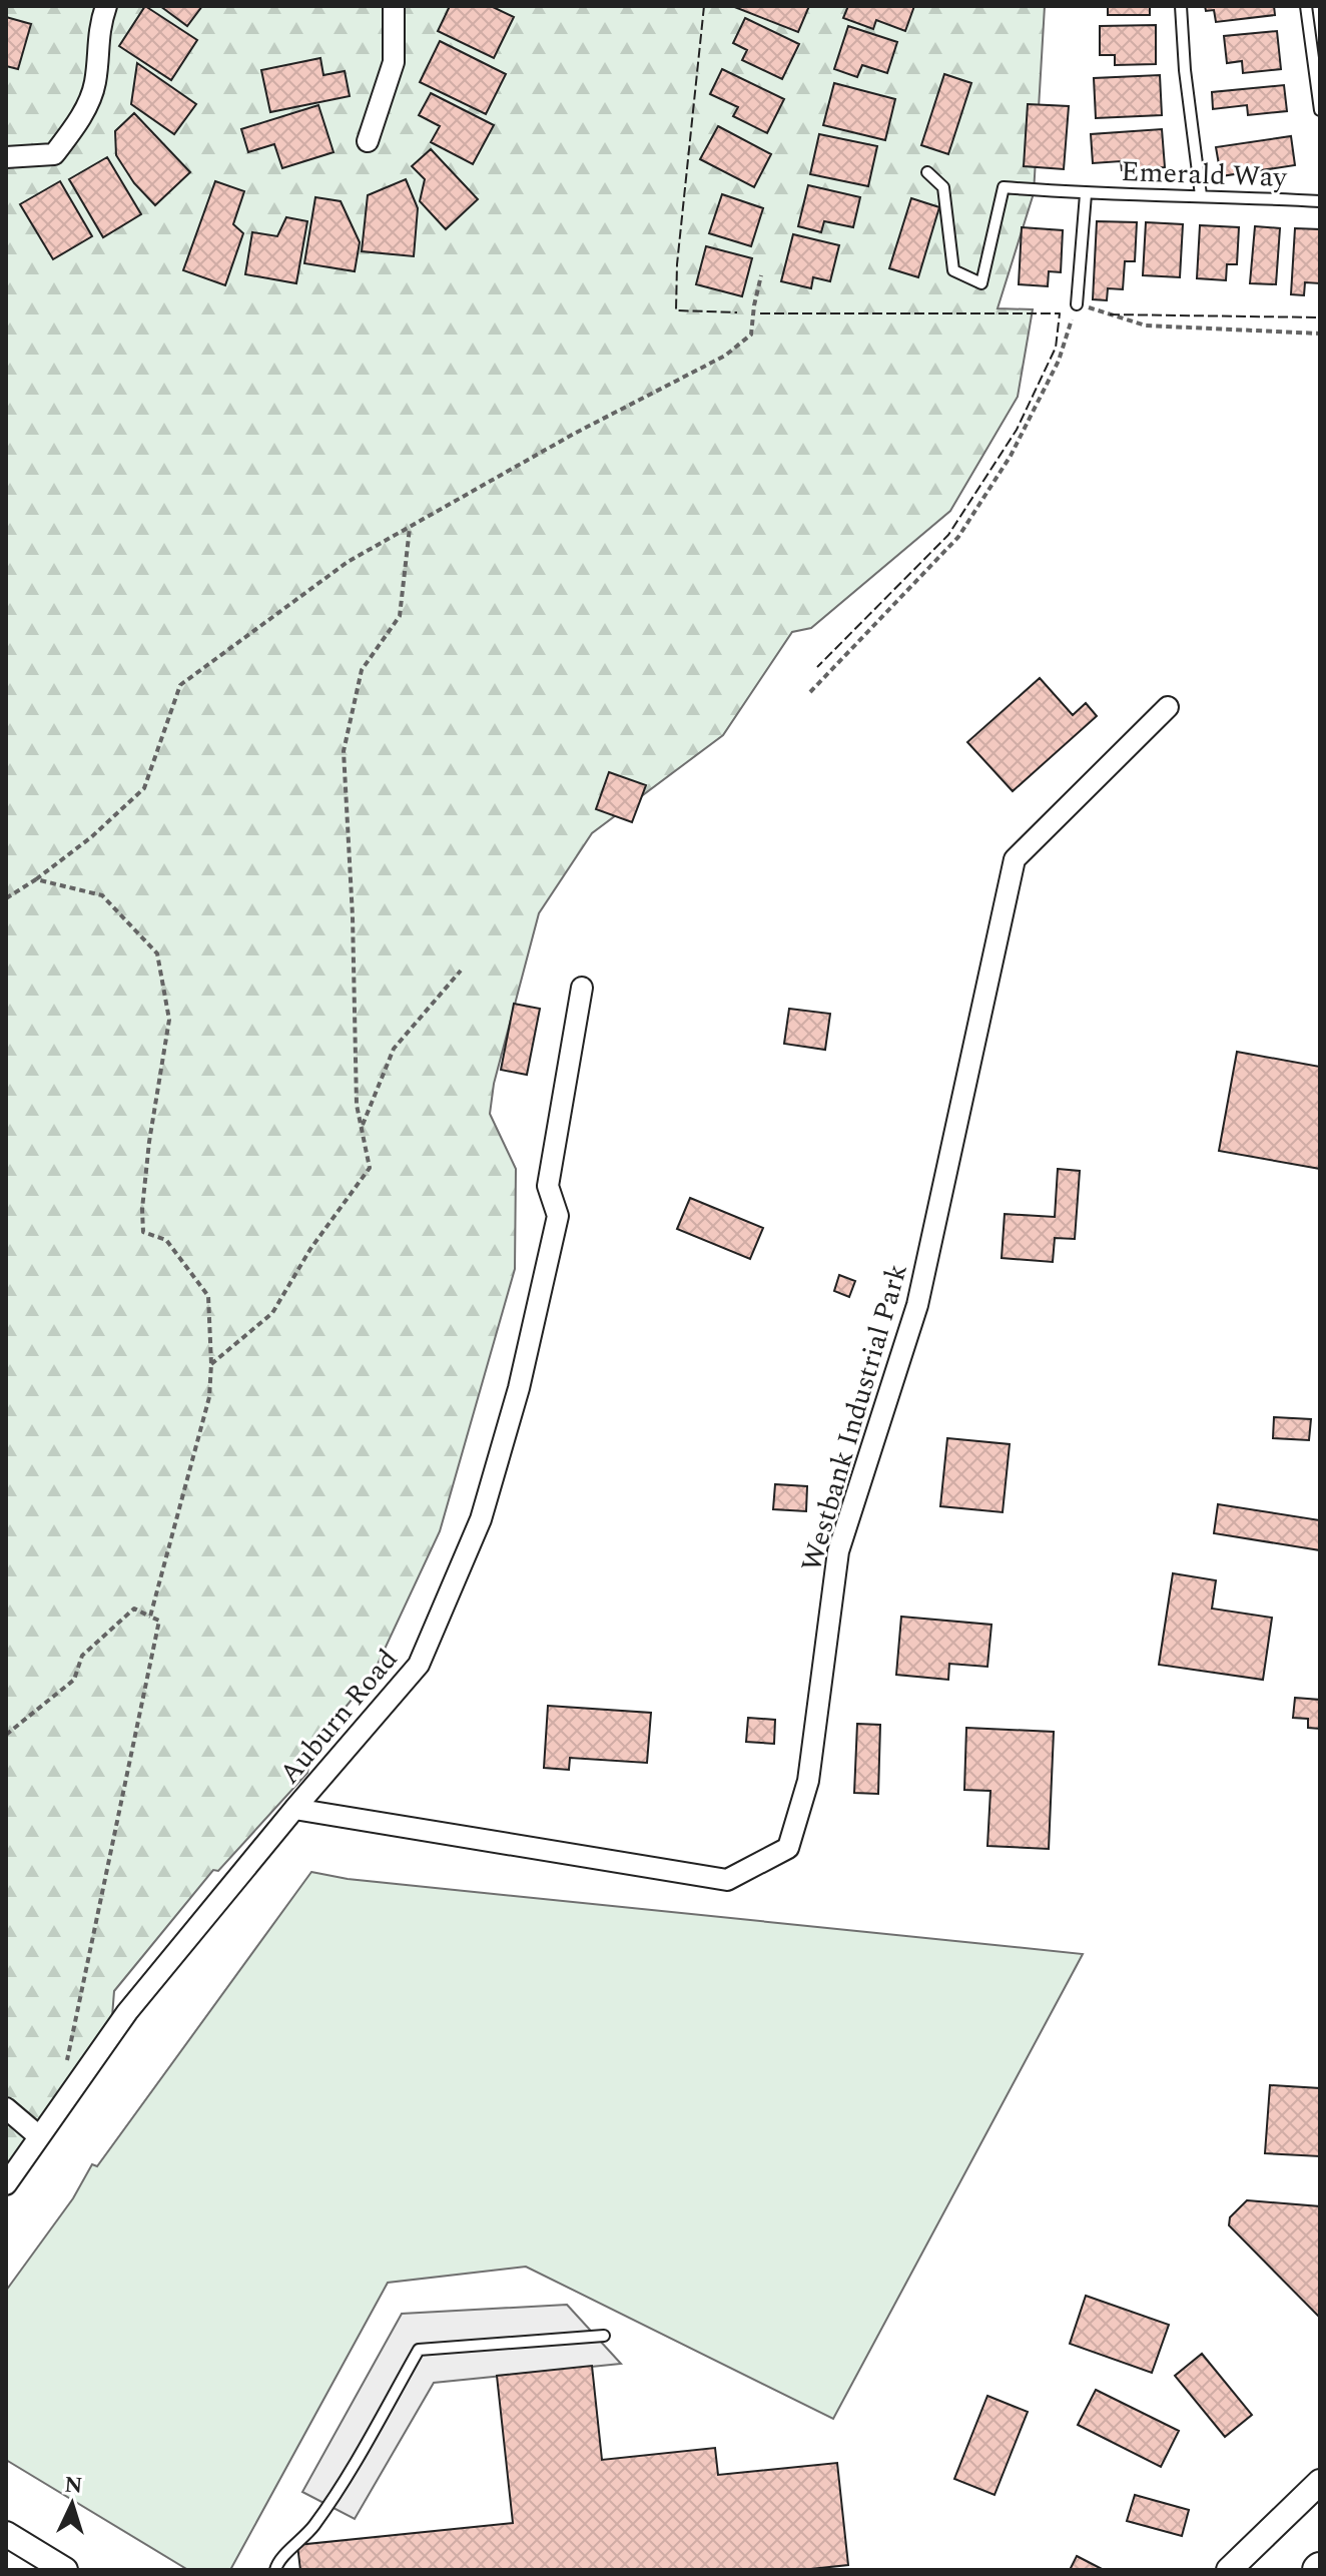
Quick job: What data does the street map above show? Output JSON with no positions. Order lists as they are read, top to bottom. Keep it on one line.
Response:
{"streets":{"street":["Westbank Industrial Park","Auburn Road"],"lane":["Emerald Way"]},"crossings":[["Westbank Industrial Park","Auburn Road"]],"north":"top"}
